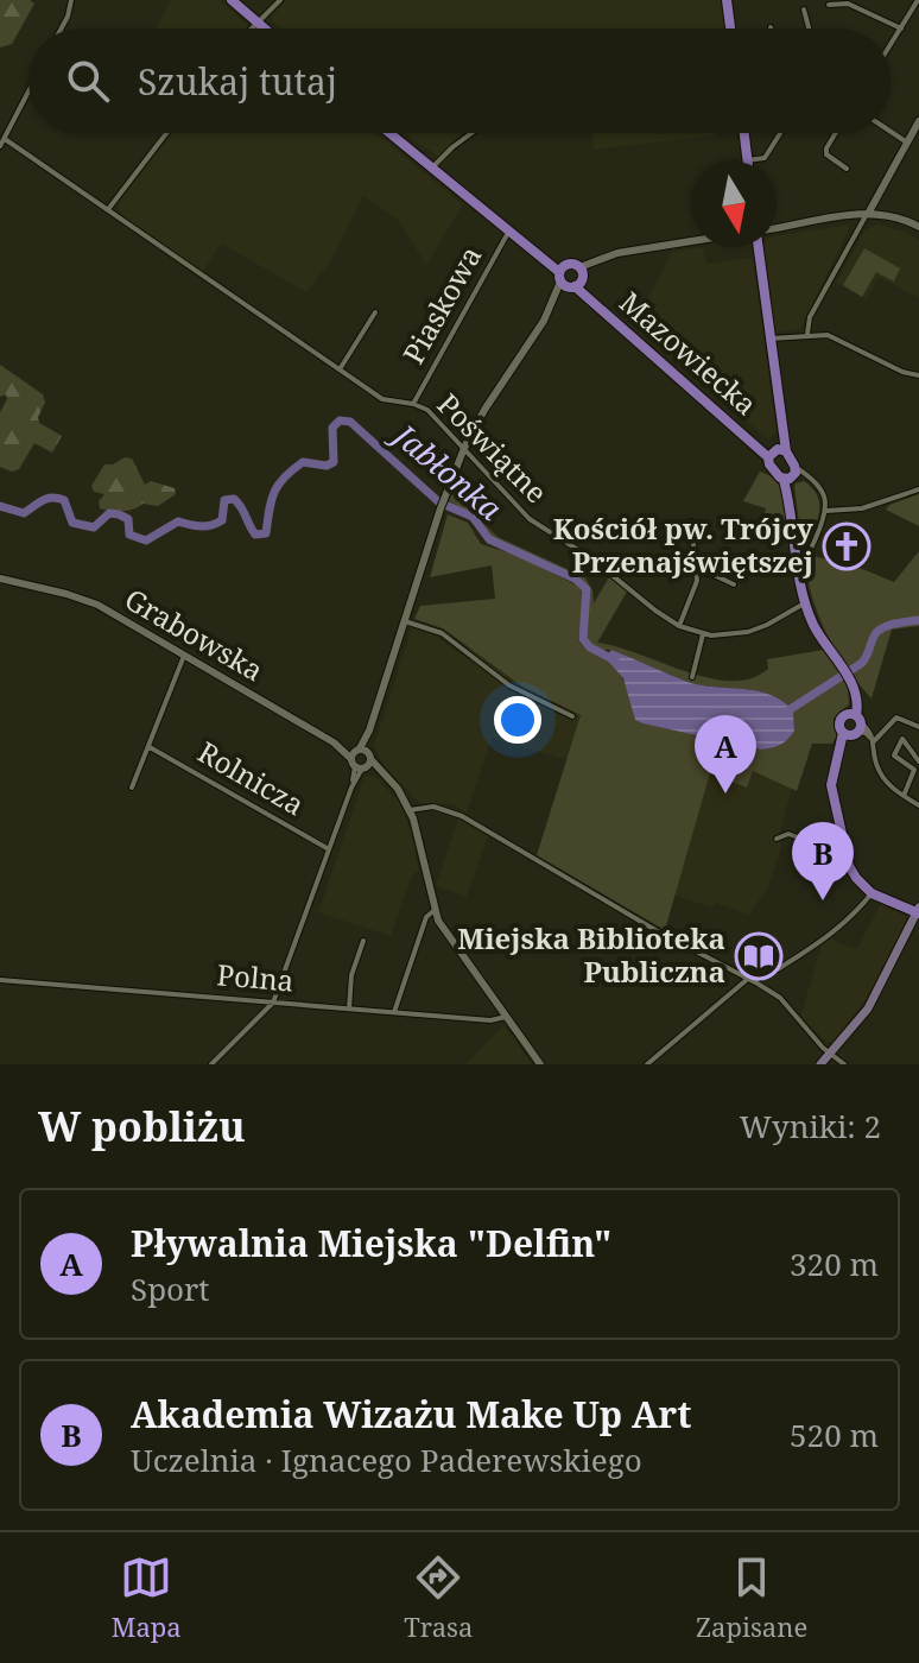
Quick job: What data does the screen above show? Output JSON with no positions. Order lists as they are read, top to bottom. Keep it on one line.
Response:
{"streets":{"main road":["Mazowiecka"],"street":["Piaskowa","Poświątne","Grabowska","Rolnicza","Polna"]},"crossings":[["Piaskowa","Mazowiecka"],["Piaskowa","Poświątne"]],"water":["Jabłonka"],"places":{"church":["Kościół pw. Trójcy Przenajświętszej"],"library":["Miejska Biblioteka Publiczna"]},"north":"bottom","page":{"search":"Szukaj tutaj","pins":["A","B"],"heading":["W pobliżu","Wyniki: 2"],"list":[{"mark":"A","name":"Pływalnia Miejska \"Delfin\"","note":"Sport","value":"320 m"},{"mark":"B","name":"Akademia Wizażu Make Up Art","note":"Uczelnia · Ignacego Paderewskiego","value":"520 m"}],"nav":["Mapa","Trasa","Zapisane"]}}
